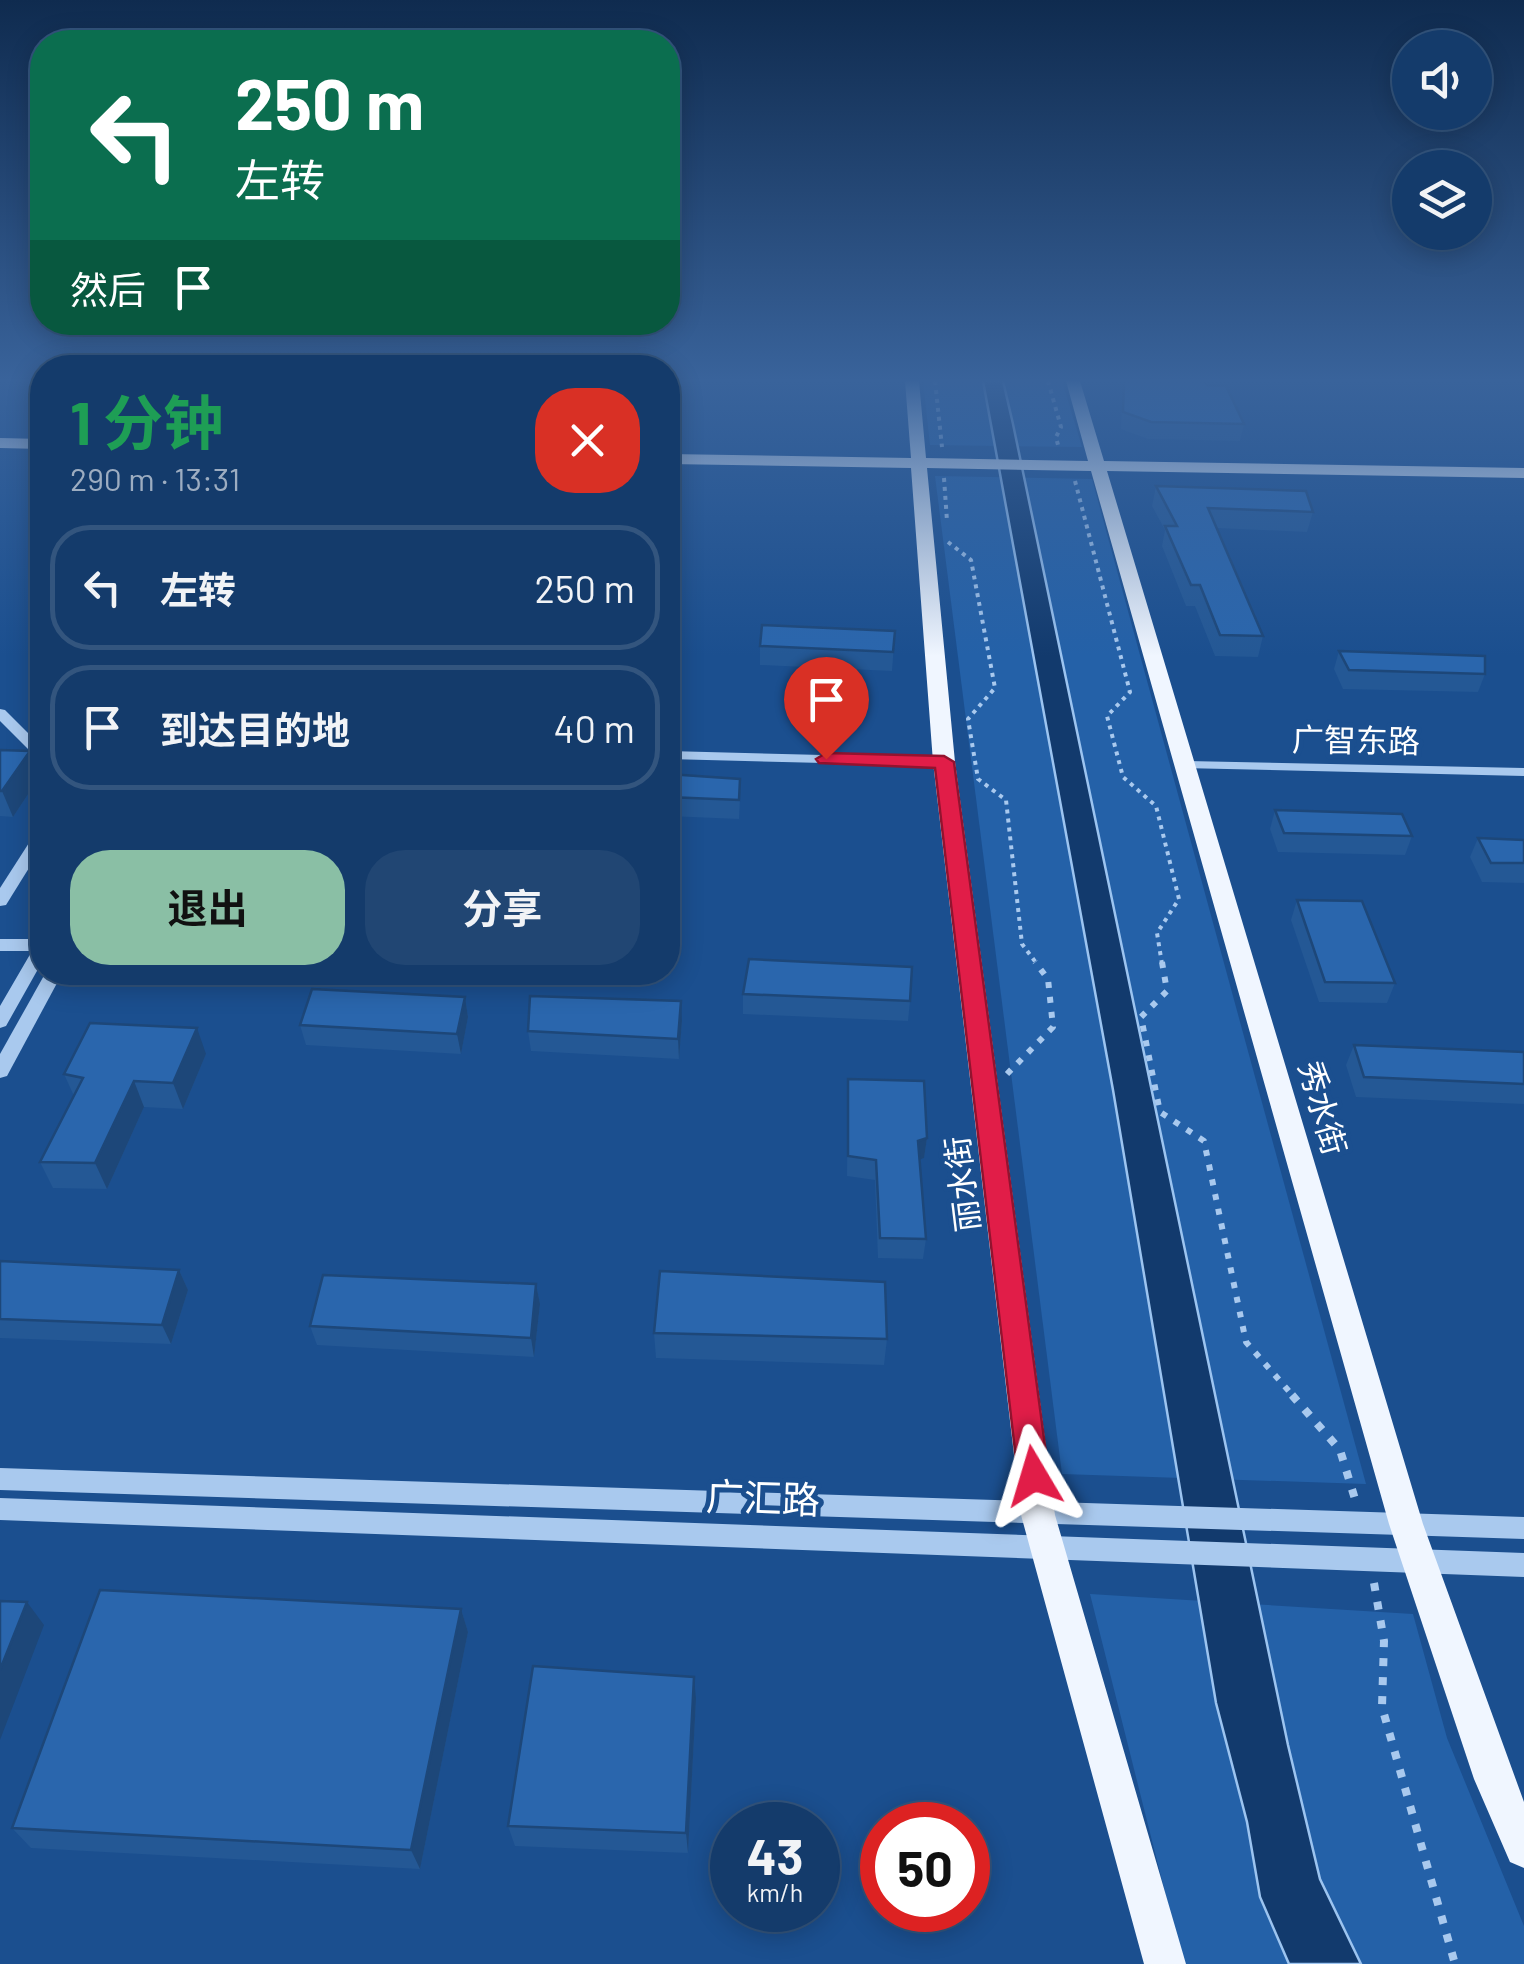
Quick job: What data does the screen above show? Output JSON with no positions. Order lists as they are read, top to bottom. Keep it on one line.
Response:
{"streets":{"main road":["秀水街","丽水街"],"street":["广智东路","广汇路"]},"crossings":[["广智东路","秀水街"],["秀水街","广汇路"],["丽水街","广汇路"]],"page":{"turn":["250 m","左转"],"then":"然后","heading":["1 分钟","290 m · 13:31"],"list":[{"name":"左转","value":"250 m"},{"name":"到达目的地","value":"40 m"}],"buttons":["退出","分享"],"speed":"43 km/h","limit":"50"}}
